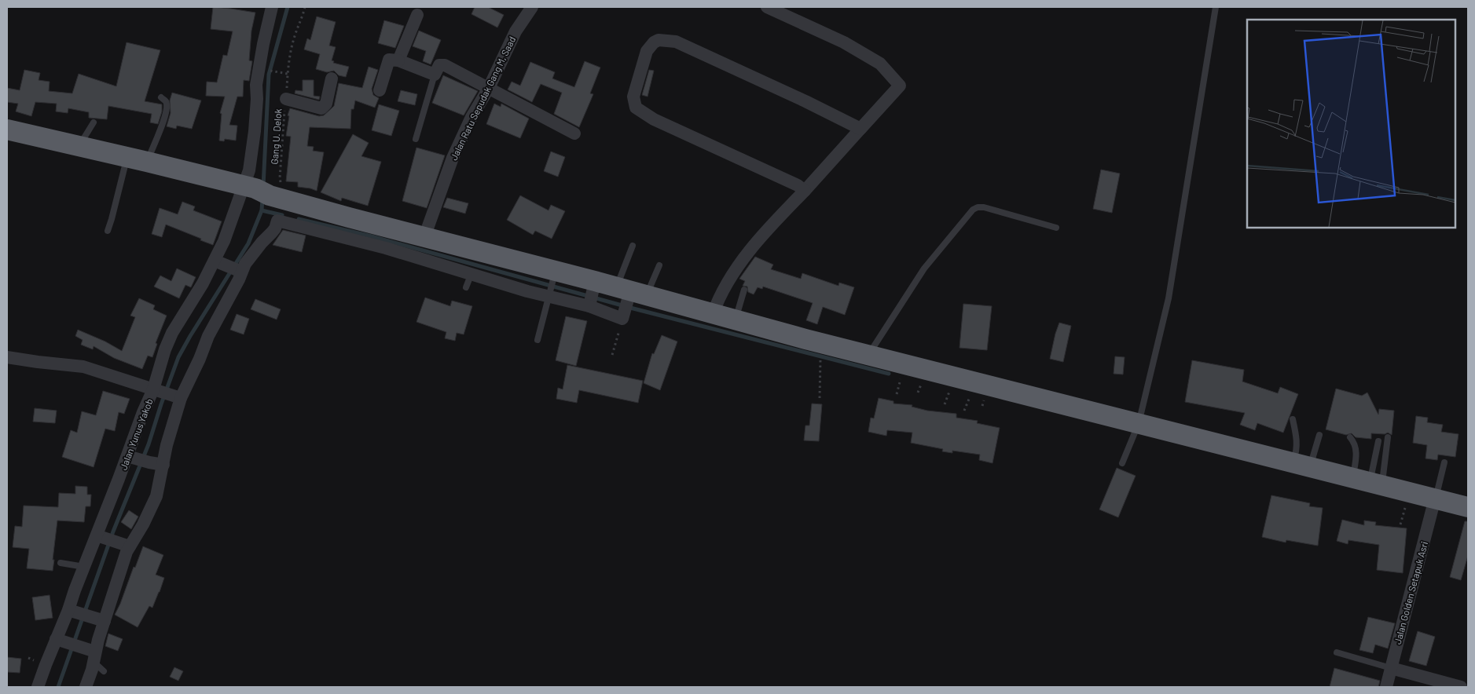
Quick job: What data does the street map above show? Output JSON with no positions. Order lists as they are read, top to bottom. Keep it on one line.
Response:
{"streets":{"street":["Jalan Ratu Sepudak Gang M, Saad","Jalan Yunus Yakob","Jalan Golden Setapuk Asri"],"path":["Gang U. Delok"]},"crossings":[["Gang U. Delok","Jalan Yunus Yakob"]]}
